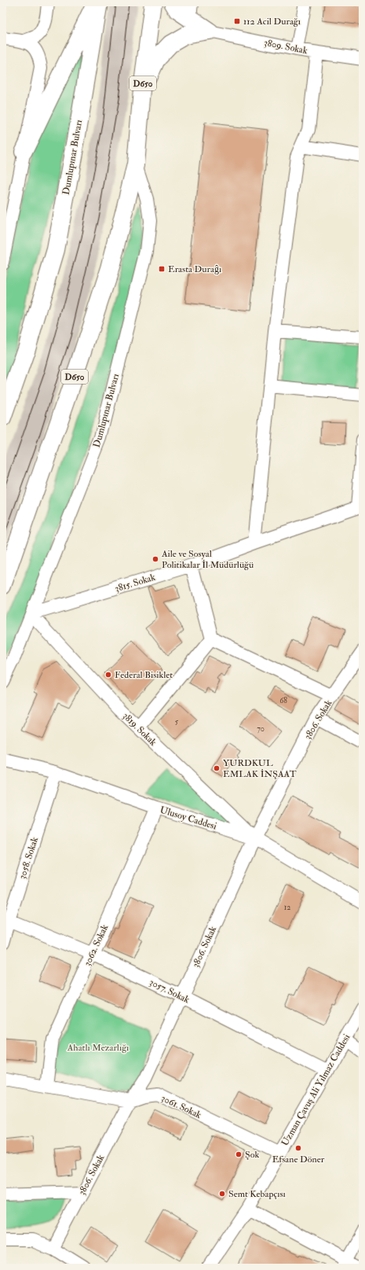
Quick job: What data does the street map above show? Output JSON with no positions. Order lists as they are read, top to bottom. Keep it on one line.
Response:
{"streets":{"highway":["D650","Dumlupınar Bulvarı"],"street":["3809. Sokak","3815. Sokak","3806. Sokak","3819. Sokak","Ulusoy Caddesi","3058. Sokak","3062. Sokak","3057. Sokak","Uzman Çavuş Ali Yılmaz Caddesi","3061. Sokak"]},"crossings":[["Dumlupınar Bulvarı","3815. Sokak"],["Dumlupınar Bulvarı","3819. Sokak"],["3815. Sokak","3819. Sokak"],["3806. Sokak","3819. Sokak"],["3806. Sokak","Ulusoy Caddesi"],["3806. Sokak","3057. Sokak"],["3806. Sokak","3061. Sokak"],["3819. Sokak","Ulusoy Caddesi"],["Ulusoy Caddesi","3058. Sokak"],["Ulusoy Caddesi","3062. Sokak"],["3058. Sokak","3057. Sokak"],["3062. Sokak","3057. Sokak"],["3062. Sokak","3061. Sokak"],["3057. Sokak","Uzman Çavuş Ali Yılmaz Caddesi"],["Uzman Çavuş Ali Yılmaz Caddesi","3061. Sokak"]],"parks":["Ahatlı Mezarlığı"],"places":{"transit":["112 Acil Durağı","Erasta Duraĝı"],"other":["Aile ve Sosyal Politikalar İl Müdürlüğü","Federal Bisiklet","YURDKUL EMLAK İNŞAAT","Efsane Döner","Şok","Semt Kebapçısı"]},"house_numbers":["68","5","70","12"]}
